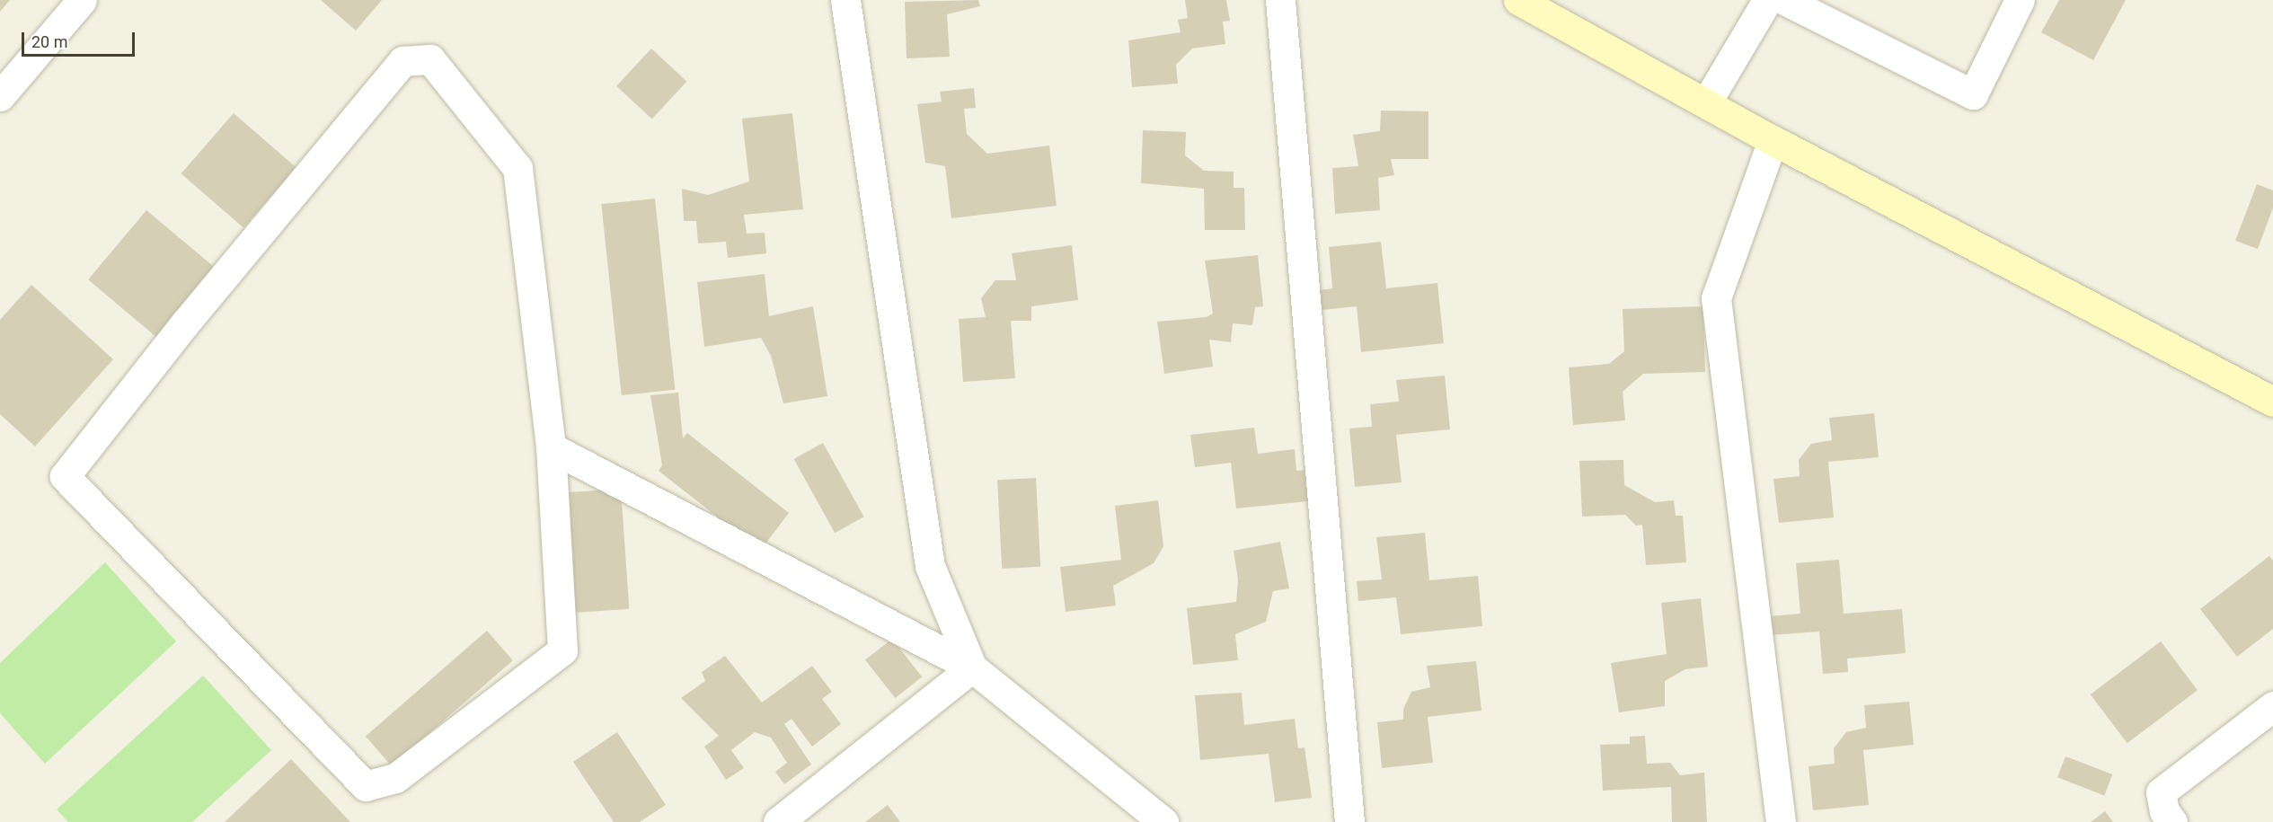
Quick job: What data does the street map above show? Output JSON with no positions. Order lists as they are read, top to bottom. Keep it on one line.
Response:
{"scale_bar":"20 m"}
